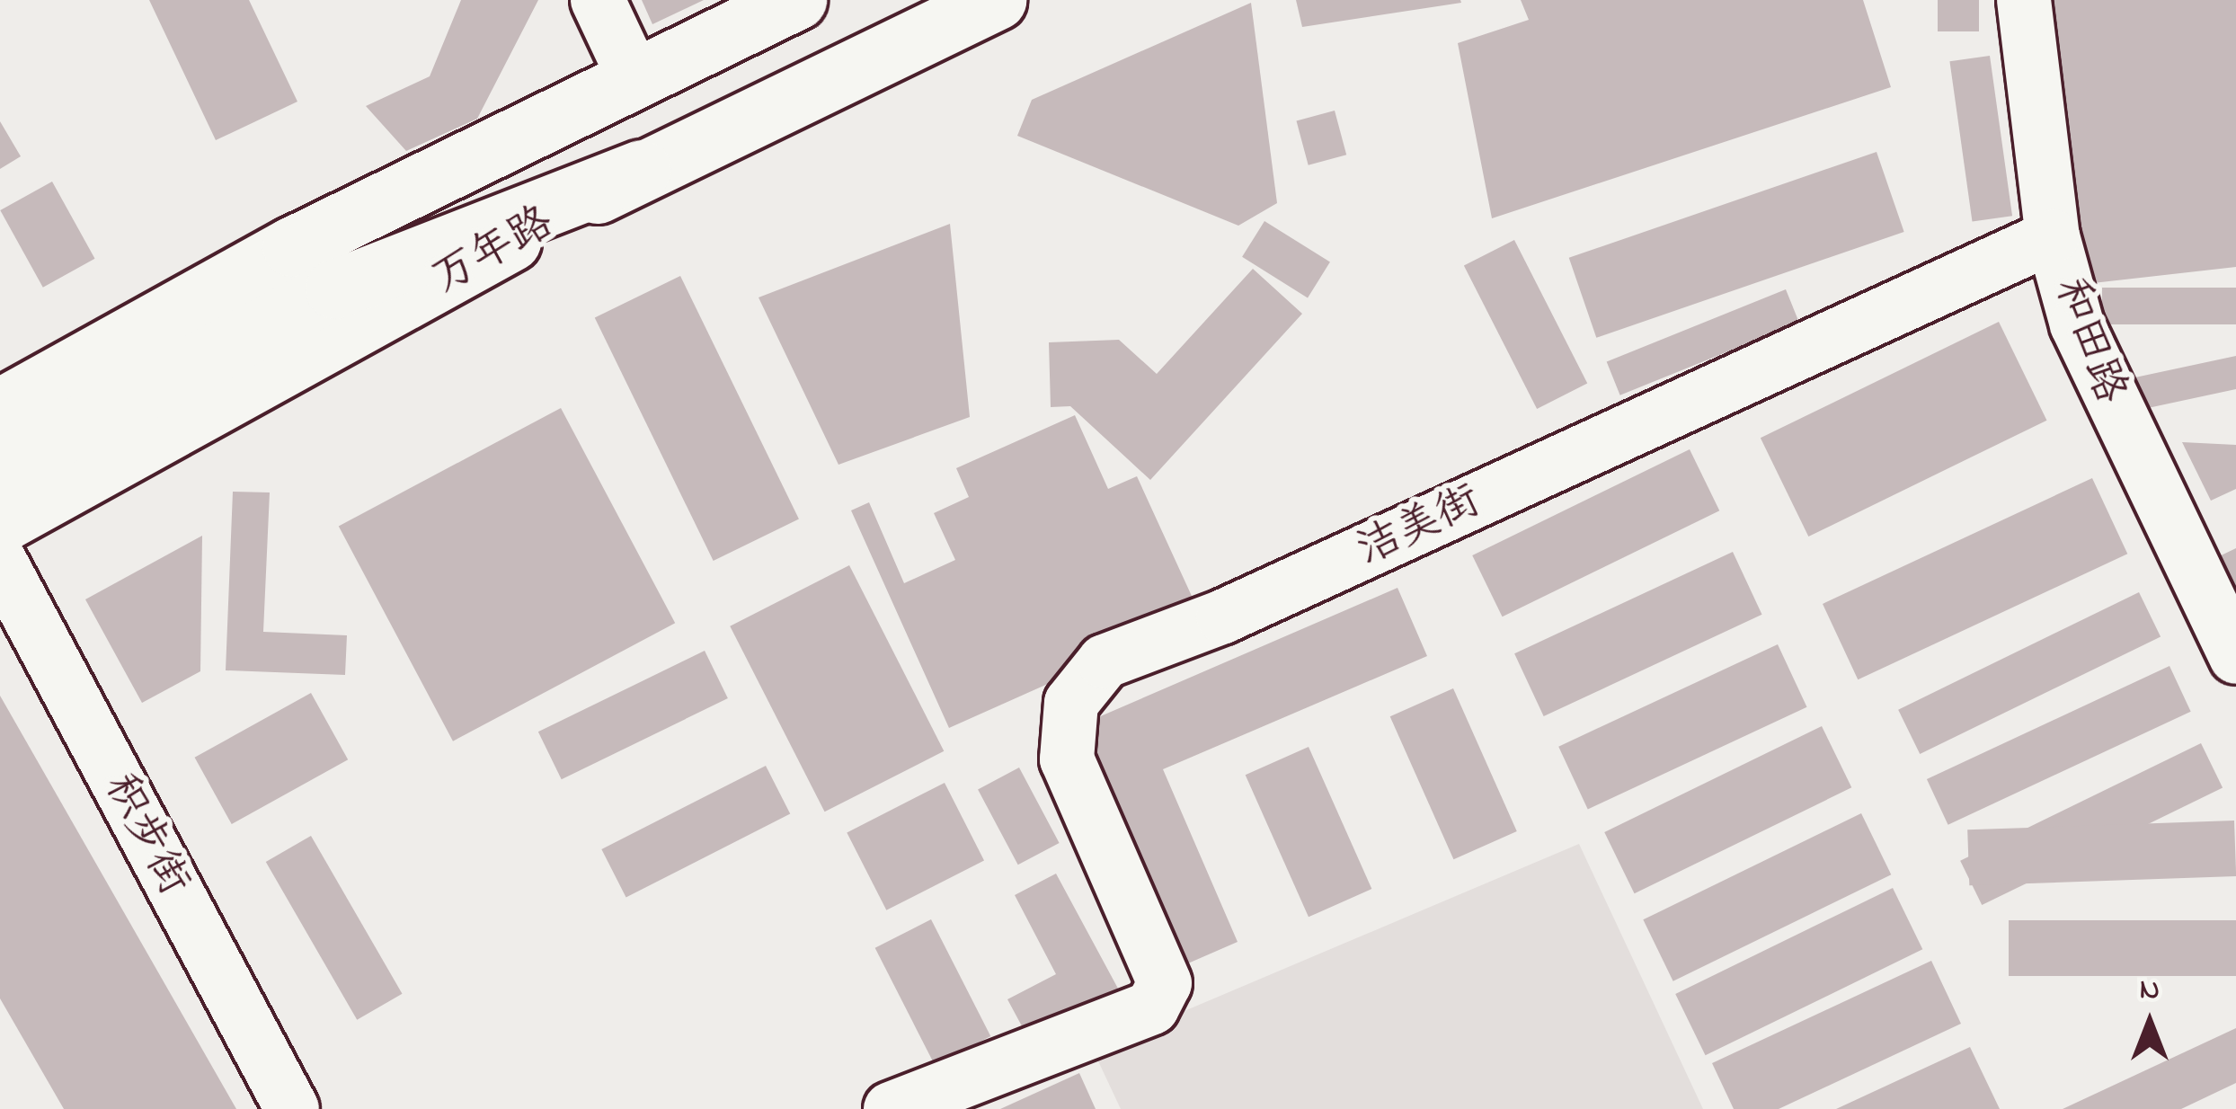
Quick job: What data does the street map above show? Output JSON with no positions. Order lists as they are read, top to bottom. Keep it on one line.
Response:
{"streets":{"main road":["万年路"],"street":["和田路","洁美街","积步街"]},"crossings":[["和田路","洁美街"]],"north":"top"}
